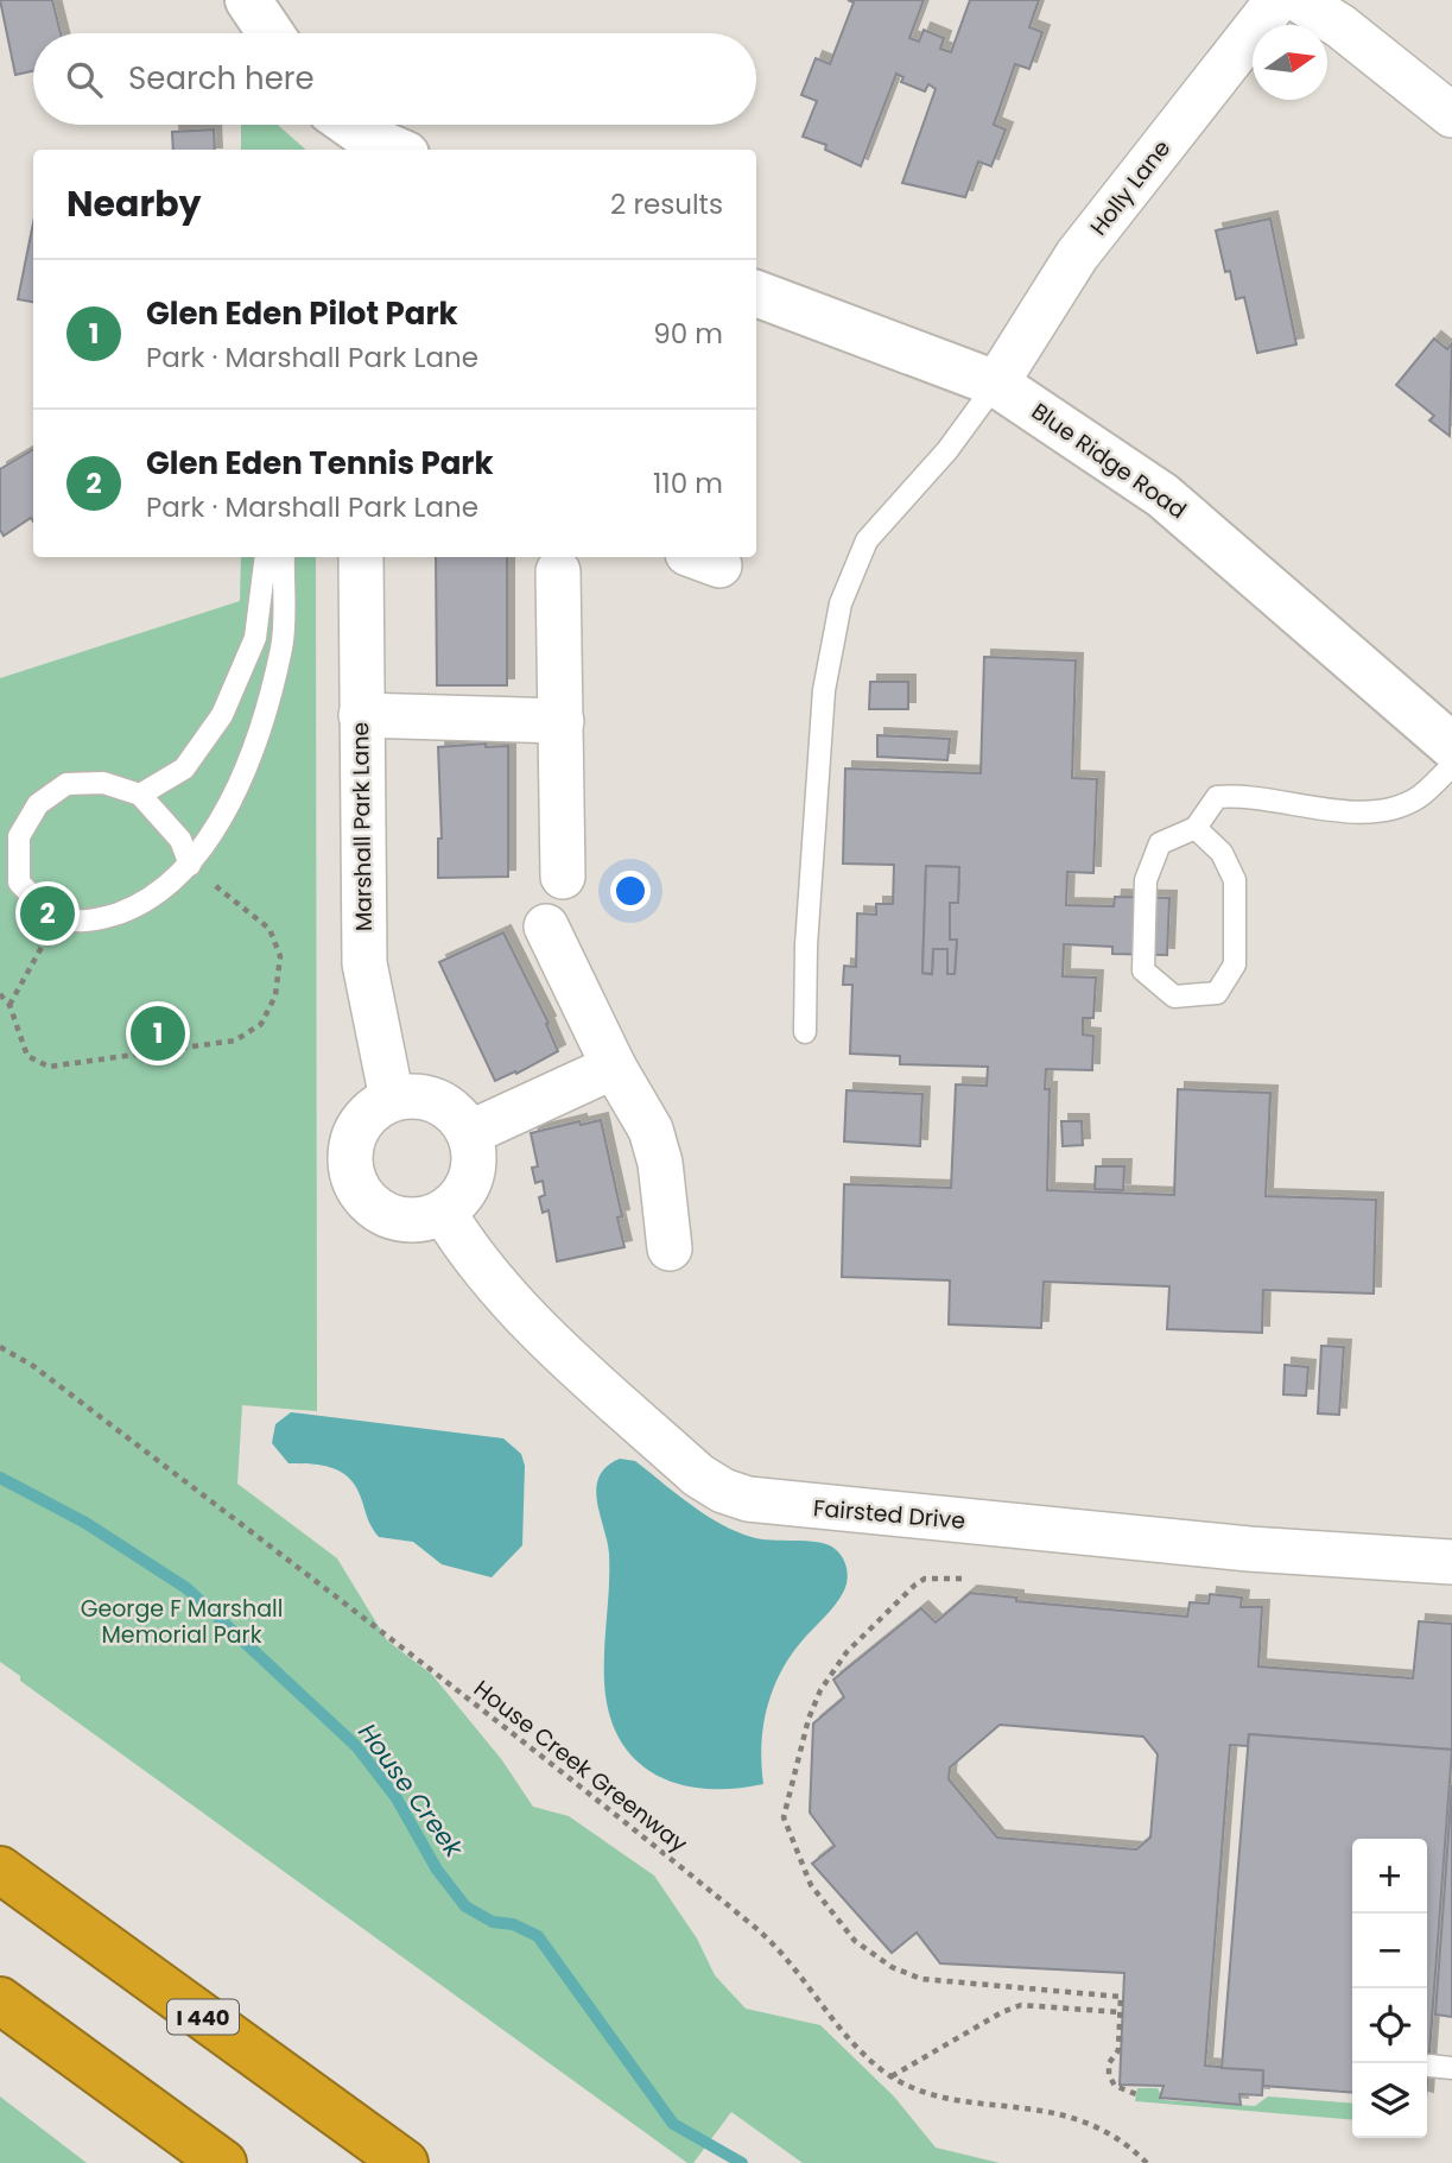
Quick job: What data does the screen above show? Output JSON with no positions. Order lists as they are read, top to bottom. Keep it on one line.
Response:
{"streets":{"highway":["I 440"],"main road":["Blue Ridge Road"],"street":["Holly Lane","Marshall Park Lane","Fairsted Drive"],"path":["House Creek Greenway"]},"crossings":[["Holly Lane","Blue Ridge Road"],["Marshall Park Lane","Fairsted Drive"]],"water":["House Creek"],"parks":["George F Marshall Memorial Park"],"north":"right","page":{"search":"Search here","heading":["Nearby","2 results"],"list":[{"mark":"1","name":"Glen Eden Pilot Park","note":"Park · Marshall Park Lane","value":"90 m"},{"mark":"2","name":"Glen Eden Tennis Park","note":"Park · Marshall Park Lane","value":"110 m"}],"pins":["2","1"],"map_buttons":["+","−"]}}
